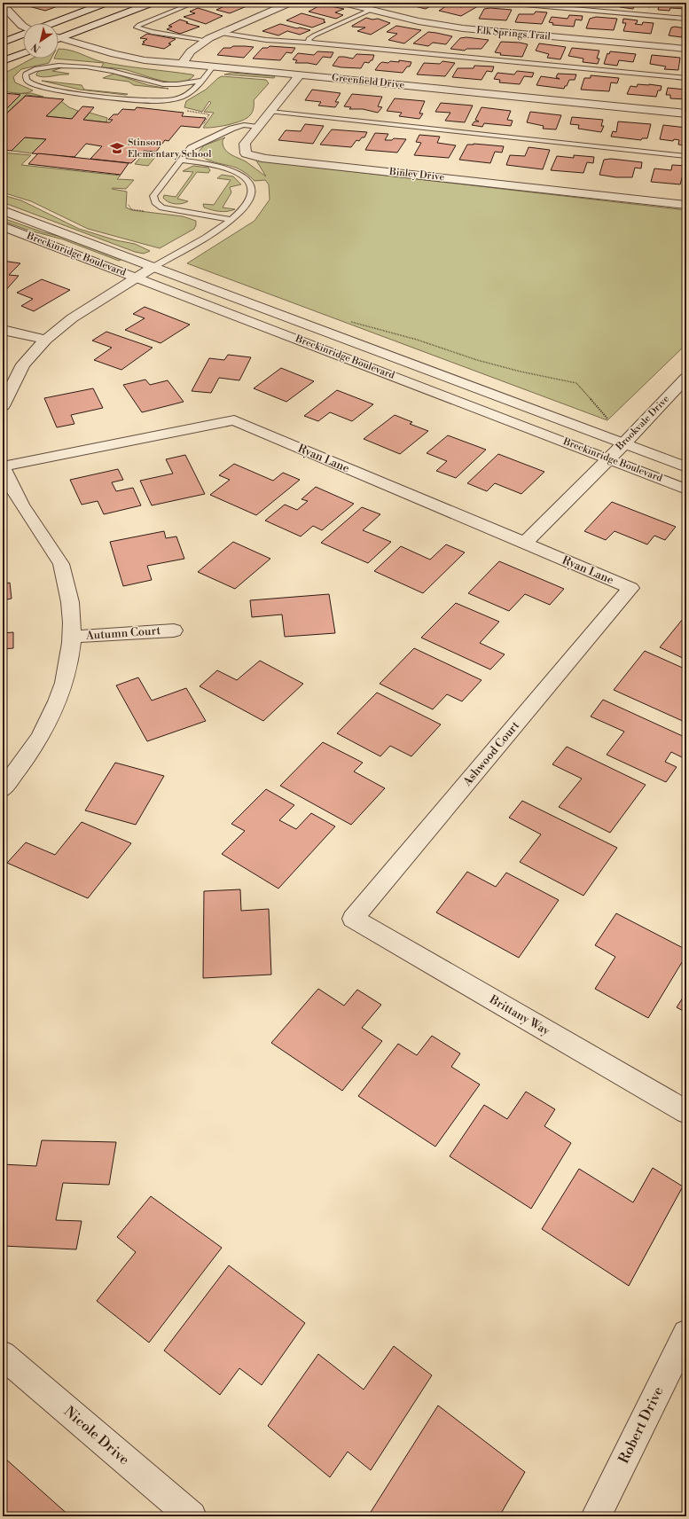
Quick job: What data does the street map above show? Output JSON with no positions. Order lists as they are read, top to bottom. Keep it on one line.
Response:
{"streets":{"street":["Elk Springs Trail","Greenfield Drive","Binley Drive","Breckinridge Boulevard","Brookvale Drive","Ryan Lane","Autumn Court","Ashwood Court","Brittany Way","Robert Drive","Nicole Drive"]},"crossings":[["Greenfield Drive","Binley Drive"],["Breckinridge Boulevard","Brookvale Drive"],["Brookvale Drive","Ryan Lane"],["Ryan Lane","Ashwood Court"],["Ashwood Court","Brittany Way"]],"places":{"school or university":["Stinson Elementary School"]},"north":"bottom left"}
